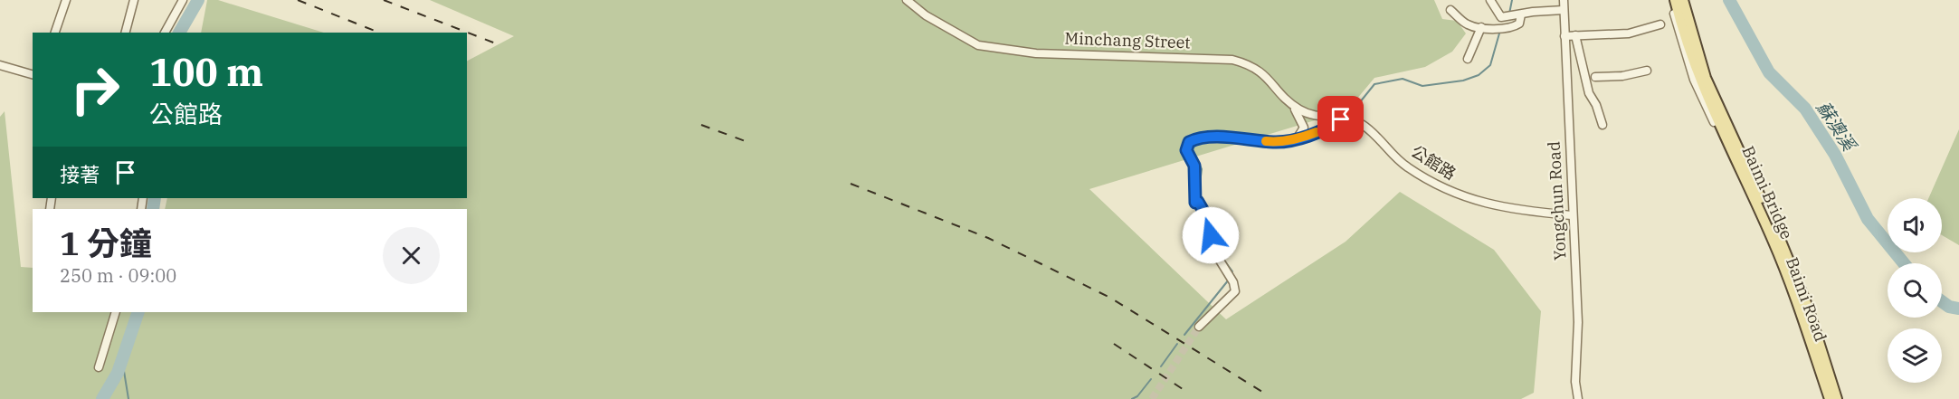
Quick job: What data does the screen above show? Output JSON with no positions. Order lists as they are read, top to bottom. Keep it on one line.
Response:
{"streets":{"main road":["Baimi Bridge"],"street":["Minchang Street","公館路","Yongchun Road","Baimi Road"]},"crossings":[["Minchang Street","公館路"],["公館路","Yongchun Road"],["Baimi Bridge","Baimi Road"]],"water":["蘇澳溪"],"page":{"turn":["100 m","公館路"],"then":"接著","heading":["1 分鐘","250 m · 09:00"]}}
